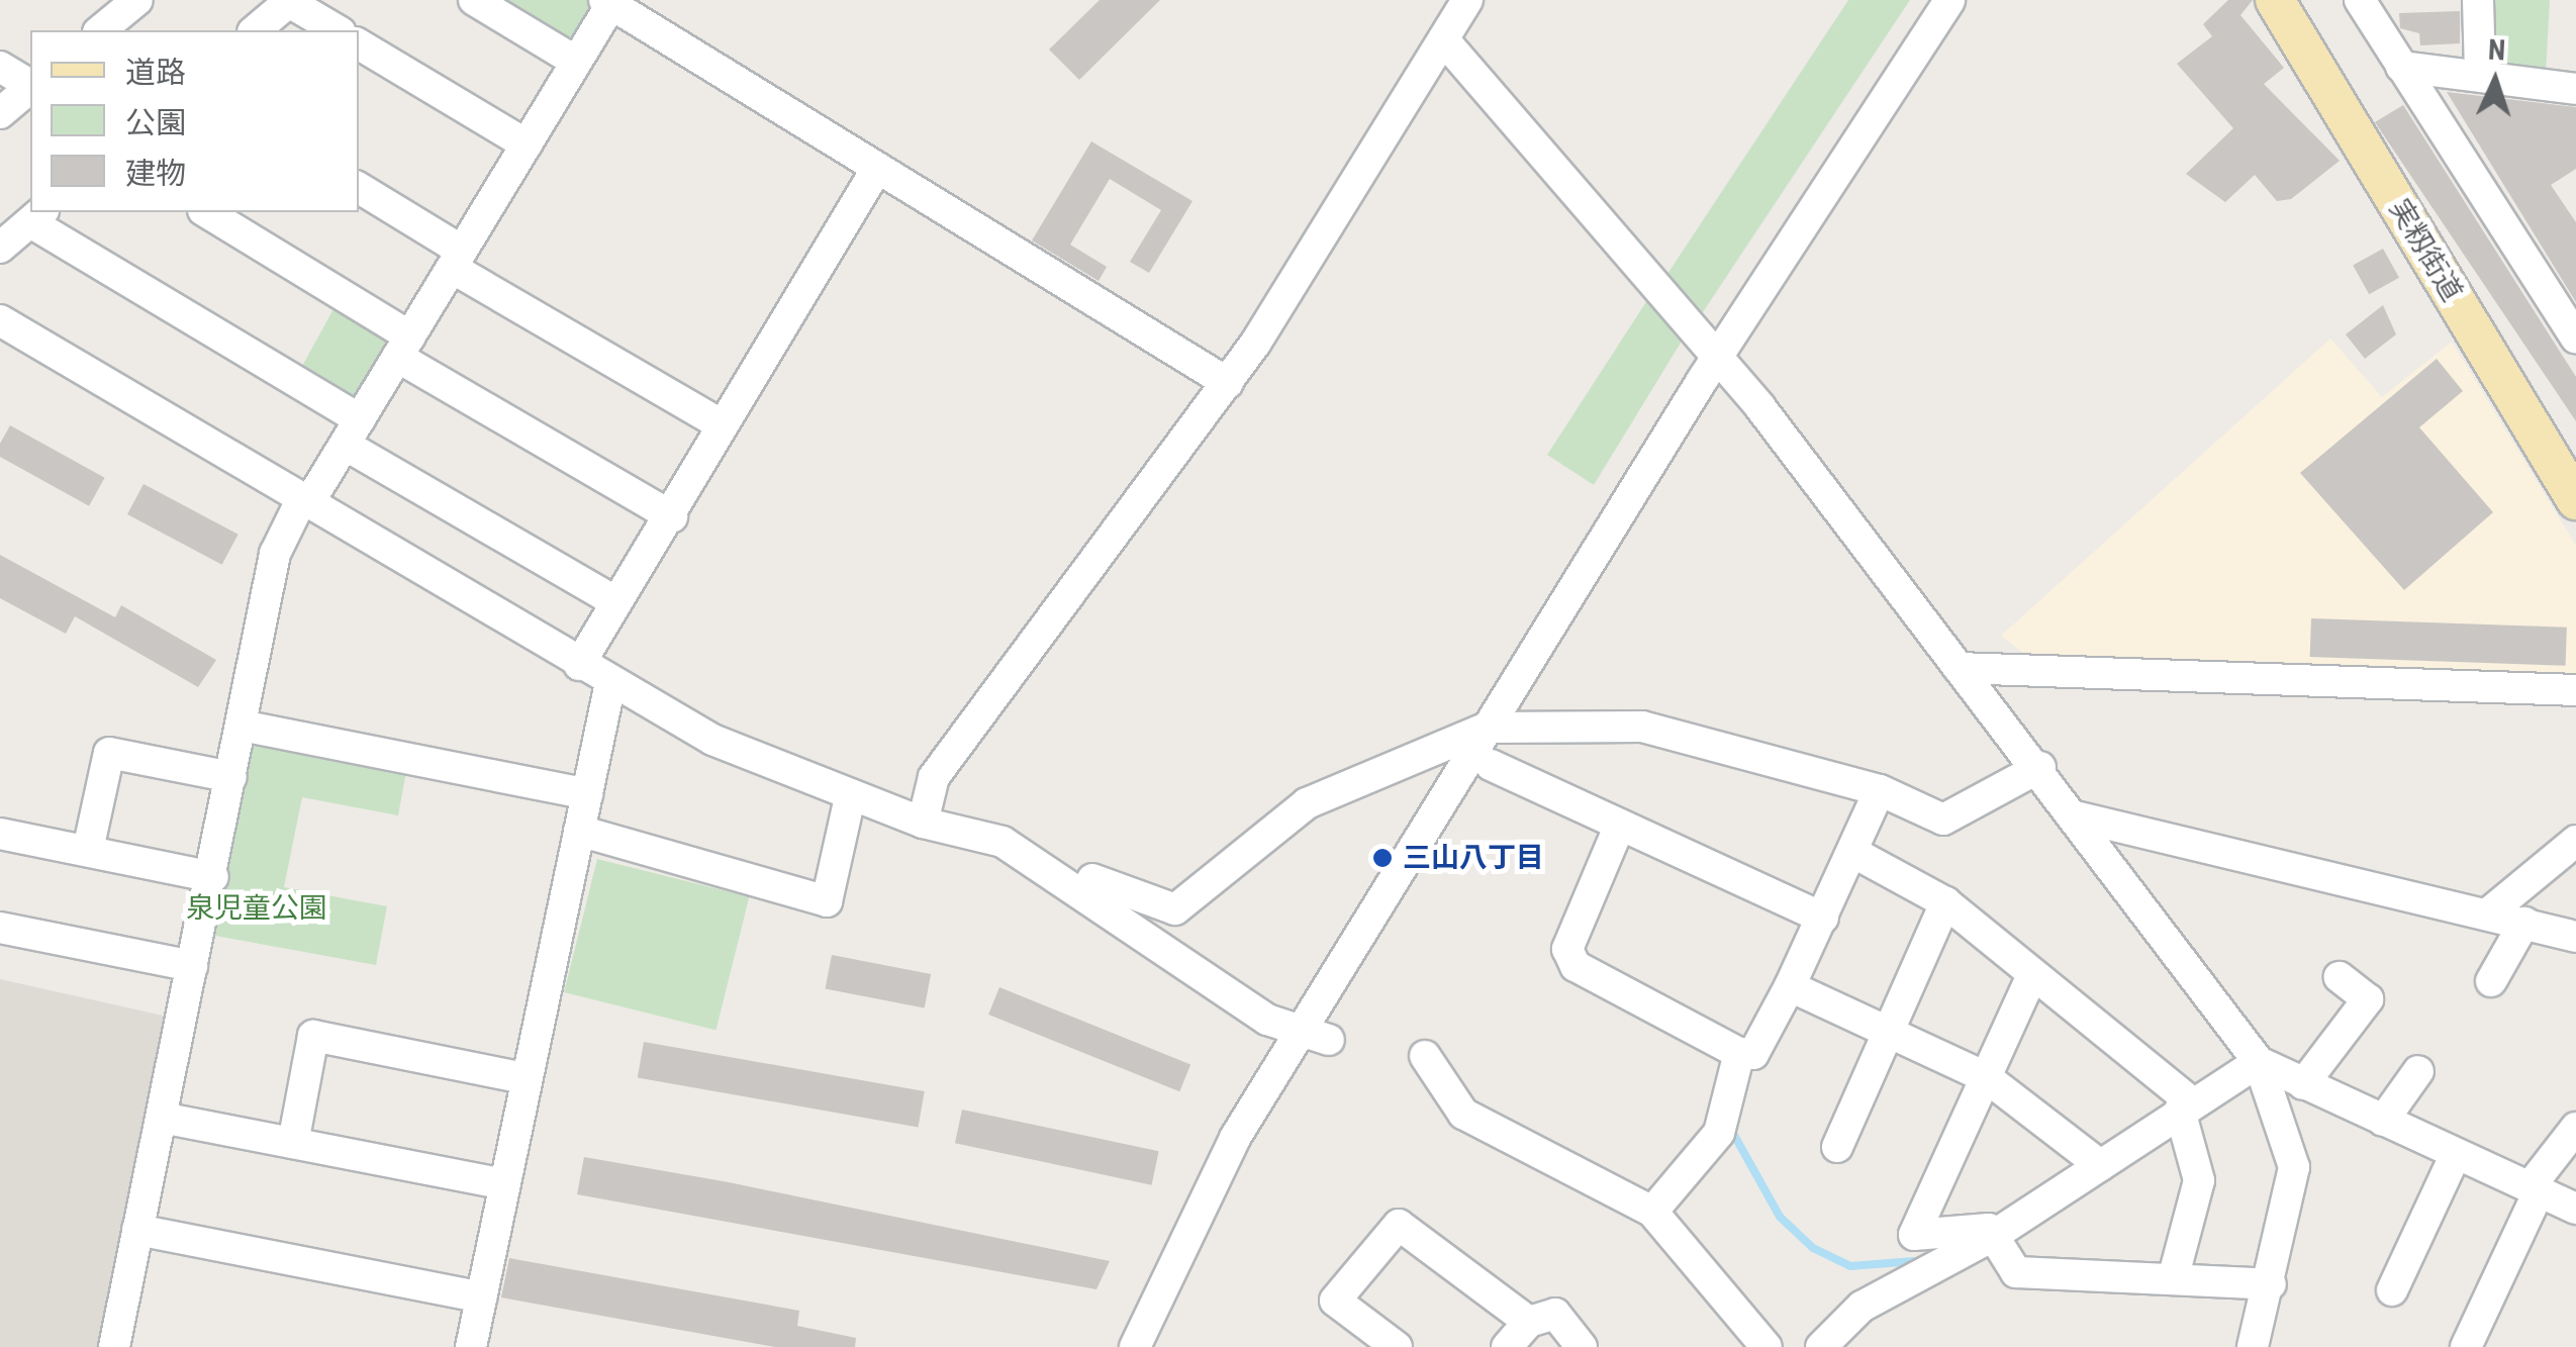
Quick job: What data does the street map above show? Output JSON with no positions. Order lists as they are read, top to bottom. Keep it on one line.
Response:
{"streets":{"main road":["実籾街道"]},"parks":["泉児童公園"],"places":["三山八丁目"],"legend":["道路","公園","建物"],"north":"top"}
